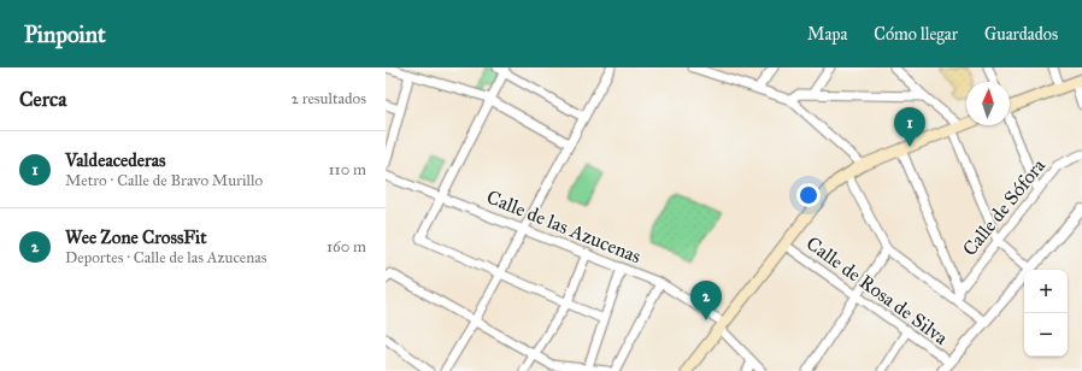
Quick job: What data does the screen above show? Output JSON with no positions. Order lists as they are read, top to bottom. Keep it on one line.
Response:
{"streets":{"street":["Calle de Sófora","Calle de las Azucenas","Calle de Rosa de Silva"]},"north":"top","page":{"header":"Pinpoint","nav":["Mapa","Cómo llegar","Guardados"],"heading":["Cerca","2 resultados"],"pins":["1","2"],"list":[{"mark":"1","name":"Valdeacederas","note":"Metro · Calle de Bravo Murillo","value":"110 m"},{"mark":"2","name":"Wee Zone CrossFit","note":"Deportes · Calle de las Azucenas","value":"160 m"}],"map_buttons":["+","−"]}}
